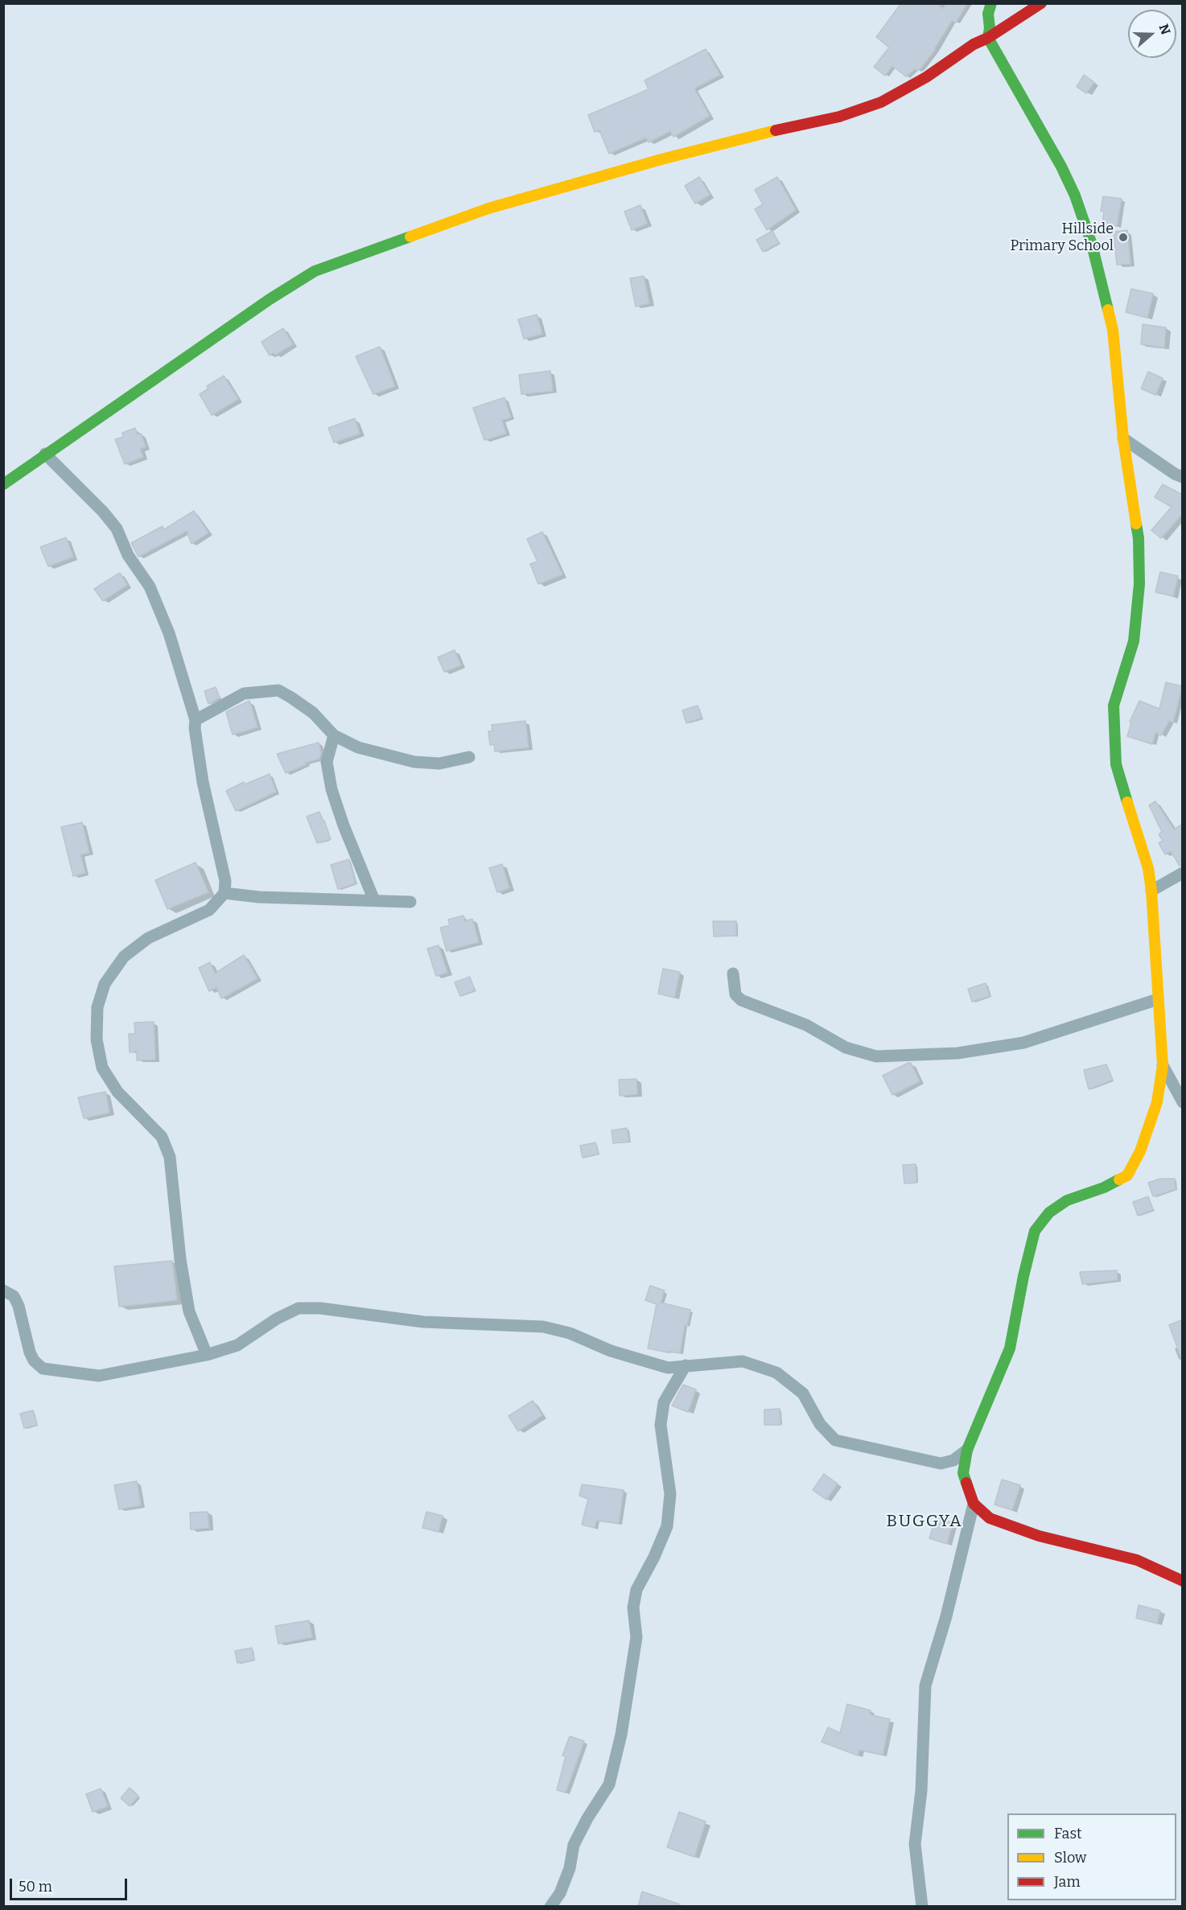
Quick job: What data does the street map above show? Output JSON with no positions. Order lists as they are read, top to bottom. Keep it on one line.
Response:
{"districts":["BUGGYA"],"places":["Hillside Primary School"],"legend":["Fast","Slow","Jam"],"scale_bar":"50 m","north":"right"}
